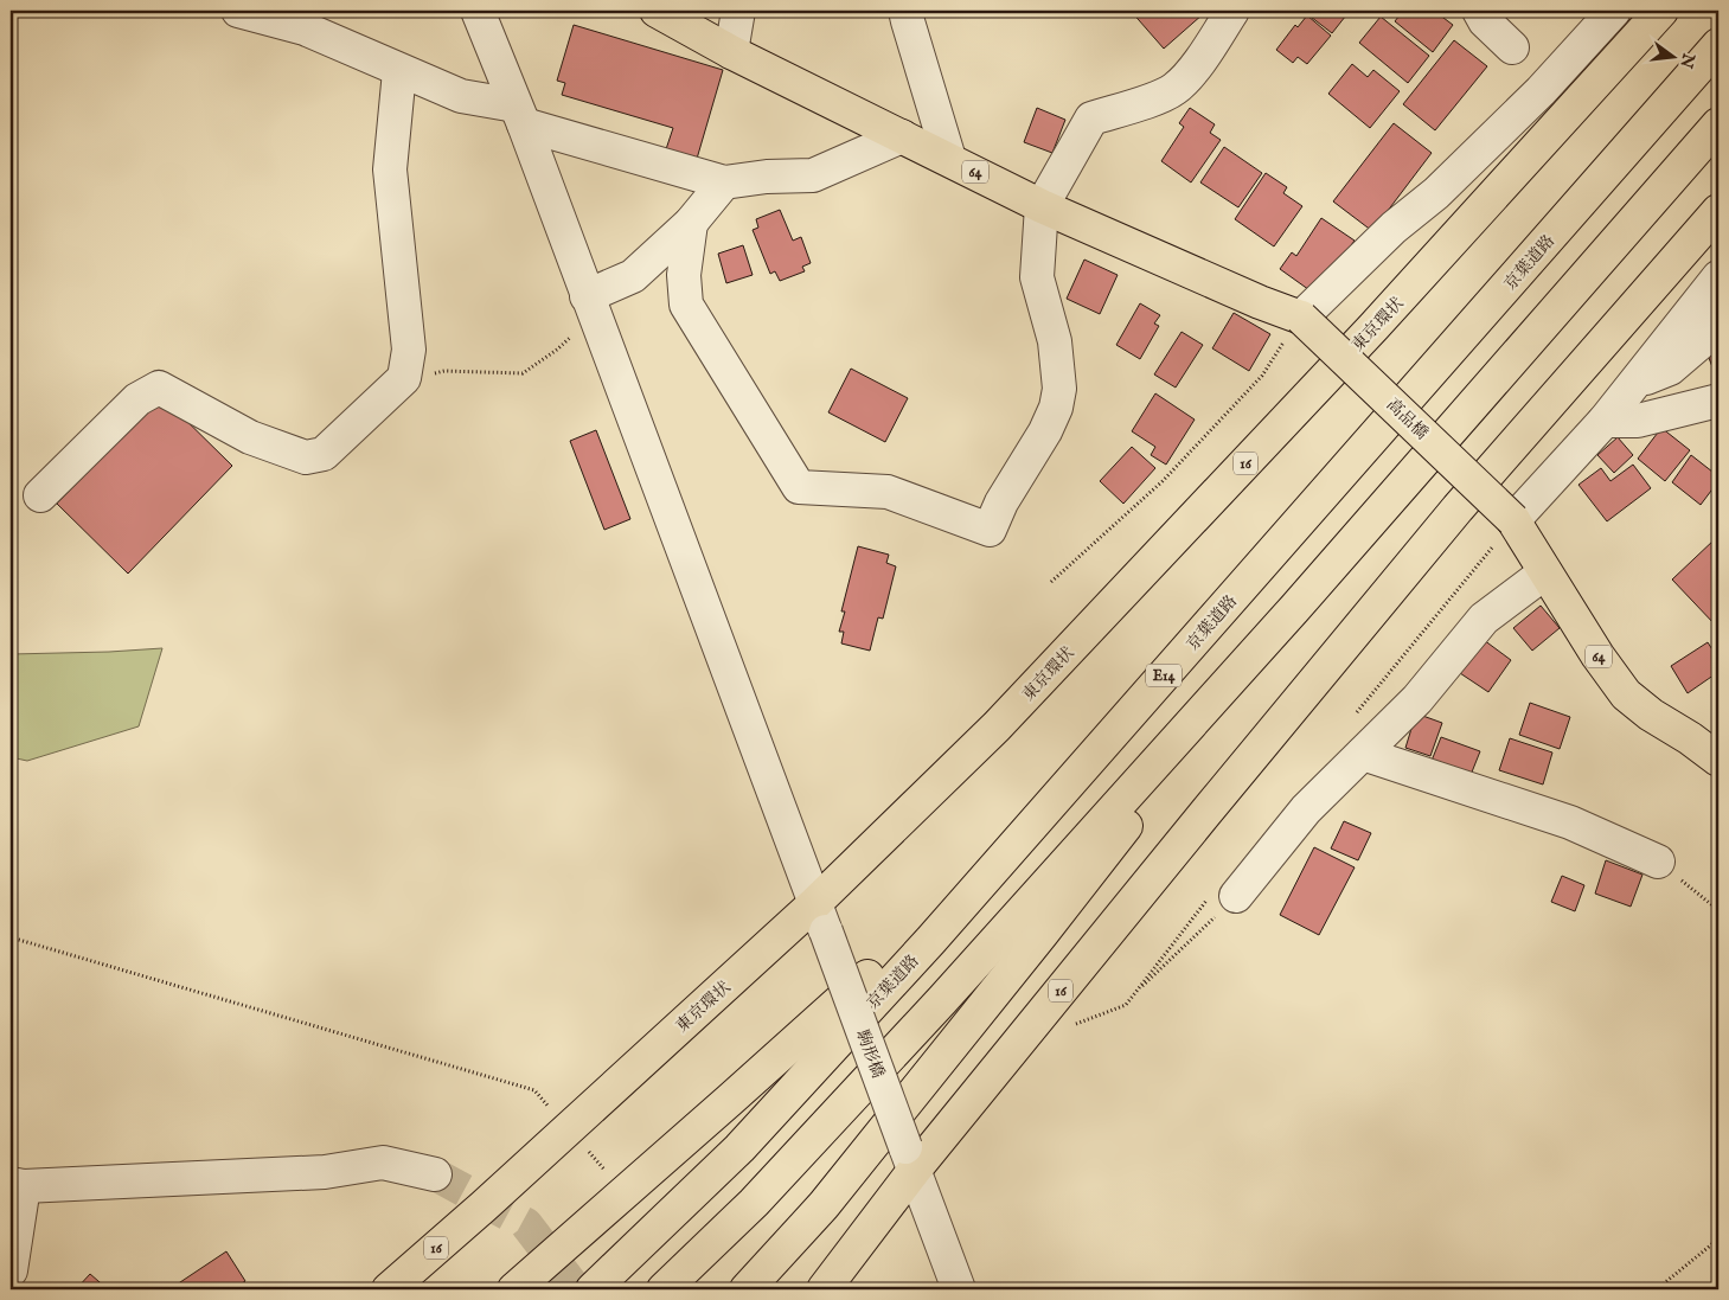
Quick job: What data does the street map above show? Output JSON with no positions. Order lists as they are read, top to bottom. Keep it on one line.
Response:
{"streets":{"main road":["64","京葉道路","東京環状","高品橋","16","E14"],"street":["駒形橋"]},"crossings":[["64","高品橋"],["東京環状","駒形橋"],["16","駒形橋"]],"north":"right"}
